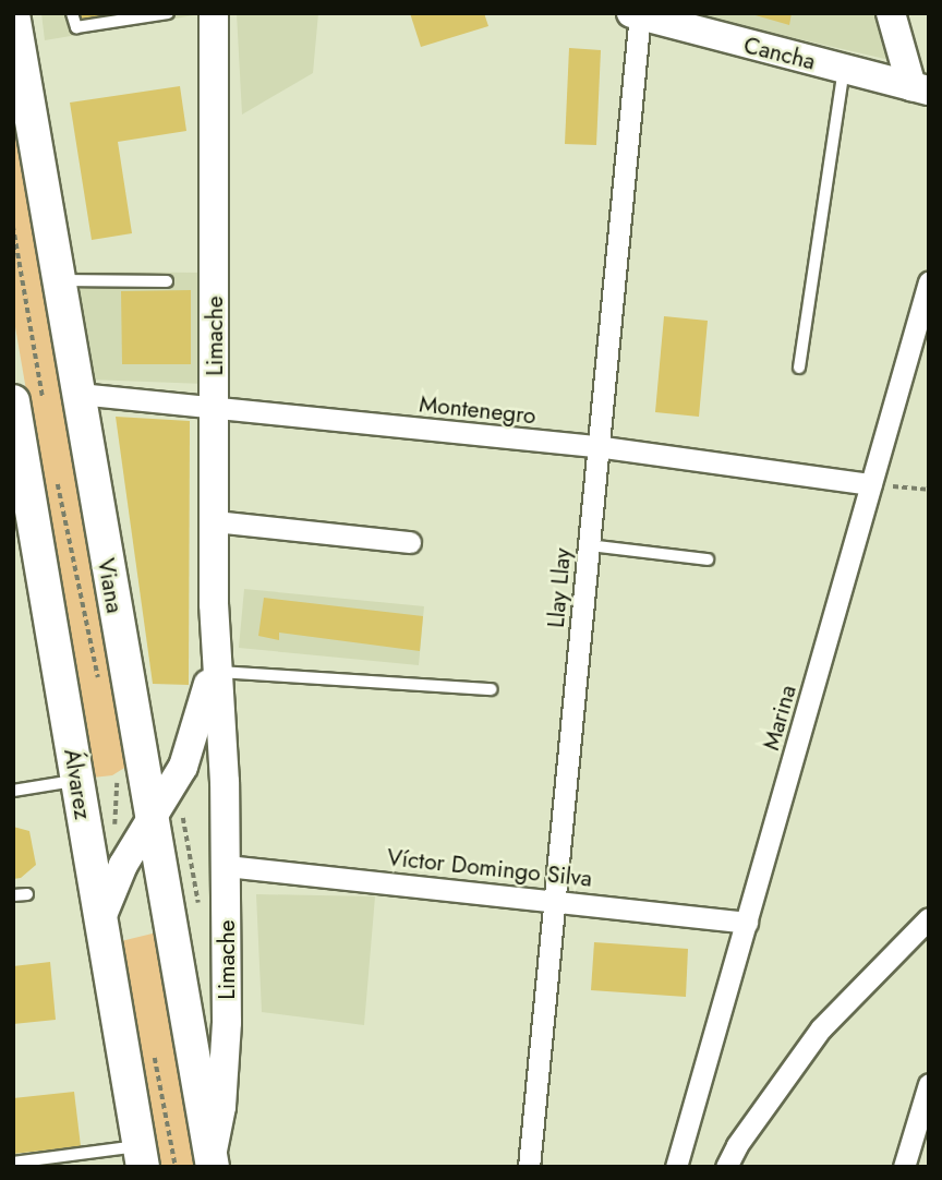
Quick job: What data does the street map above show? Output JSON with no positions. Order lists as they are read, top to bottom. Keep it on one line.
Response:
{"streets":{"main road":["Cancha","Limache","Viana","Álvarez"],"street":["Montenegro","Llay Llay","Marina","Víctor Domingo Silva"]},"crossings":[["Cancha","Llay Llay"],["Limache","Montenegro"],["Limache","Viana"],["Limache","Álvarez"],["Limache","Víctor Domingo Silva"],["Montenegro","Viana"],["Montenegro","Llay Llay"],["Montenegro","Marina"],["Llay Llay","Víctor Domingo Silva"],["Marina","Víctor Domingo Silva"]]}
